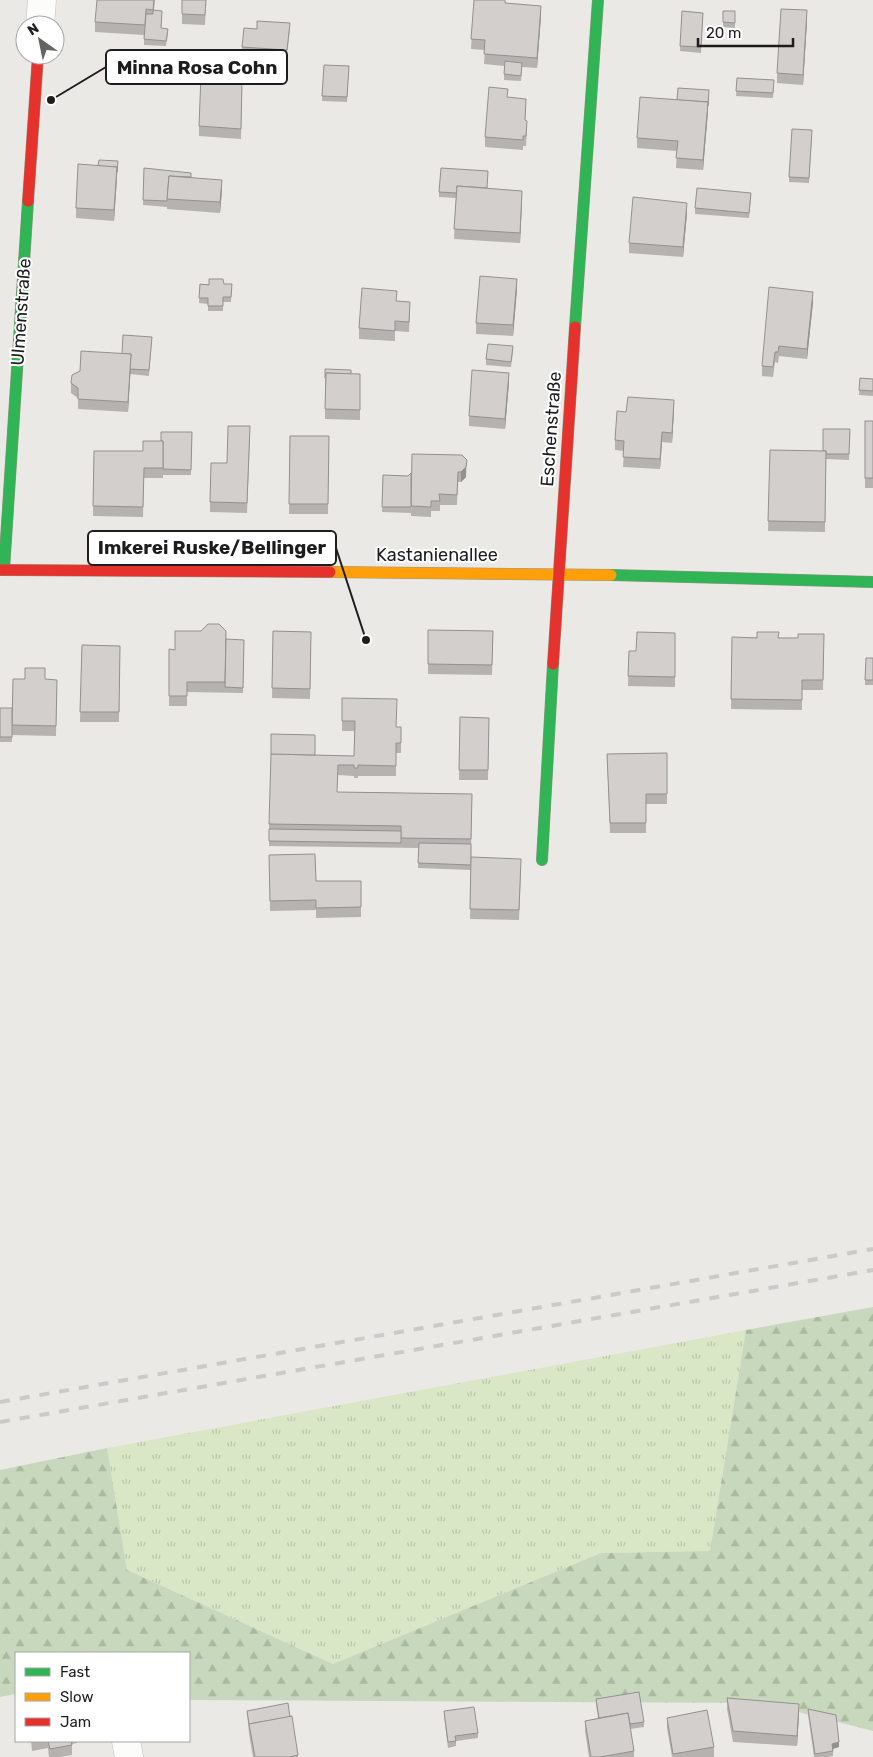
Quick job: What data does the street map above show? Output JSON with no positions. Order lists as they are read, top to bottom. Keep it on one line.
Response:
{"streets":{"street":["Ulmenstraße","Eschenstraße","Kastanienallee"]},"crossings":[["Ulmenstraße","Kastanienallee"],["Eschenstraße","Kastanienallee"]],"places":["Minna Rosa Cohn","Imkerei Ruske/Bellinger"],"legend":["Fast","Slow","Jam"],"scale_bar":"20 m","north":"top left"}
